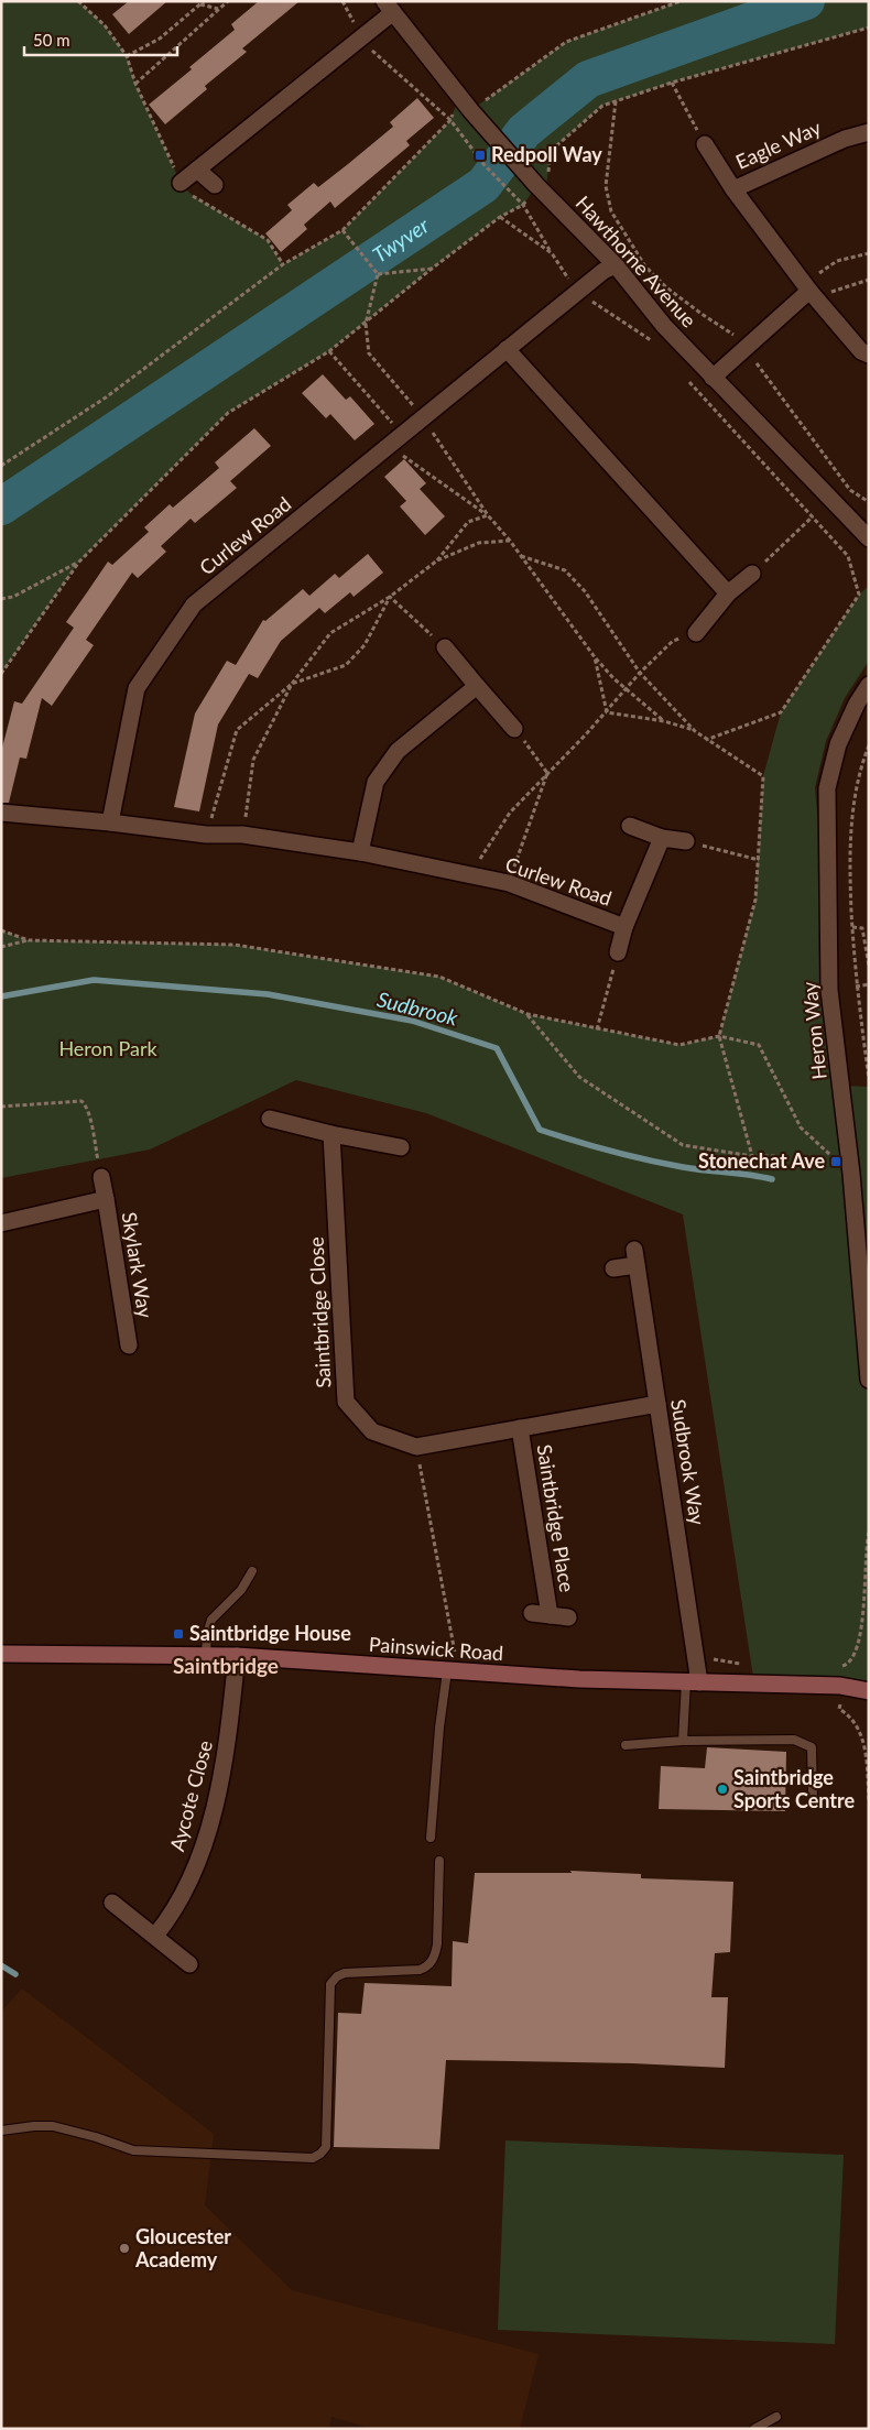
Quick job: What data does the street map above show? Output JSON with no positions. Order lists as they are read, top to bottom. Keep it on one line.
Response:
{"streets":{"main road":["Painswick Road"],"street":["Eagle Way","Hawthorne Avenue","Curlew Road","Heron Way","Skylark Way","Saintbridge Close","Sudbrook Way","Saintbridge Place","Aycote Close"]},"crossings":[["Hawthorne Avenue","Curlew Road"],["Saintbridge Close","Sudbrook Way"],["Saintbridge Close","Saintbridge Place"],["Sudbrook Way","Painswick Road"],["Painswick Road","Aycote Close"]],"districts":["Saintbridge"],"water":["Twyver","Sudbrook"],"parks":["Heron Park"],"places":{"transit":["Redpoll Way","Stonechat Ave","Saintbridge House"],"other":["Saintbridge Sports Centre","Gloucester Academy"]},"scale_bar":"50 m"}
